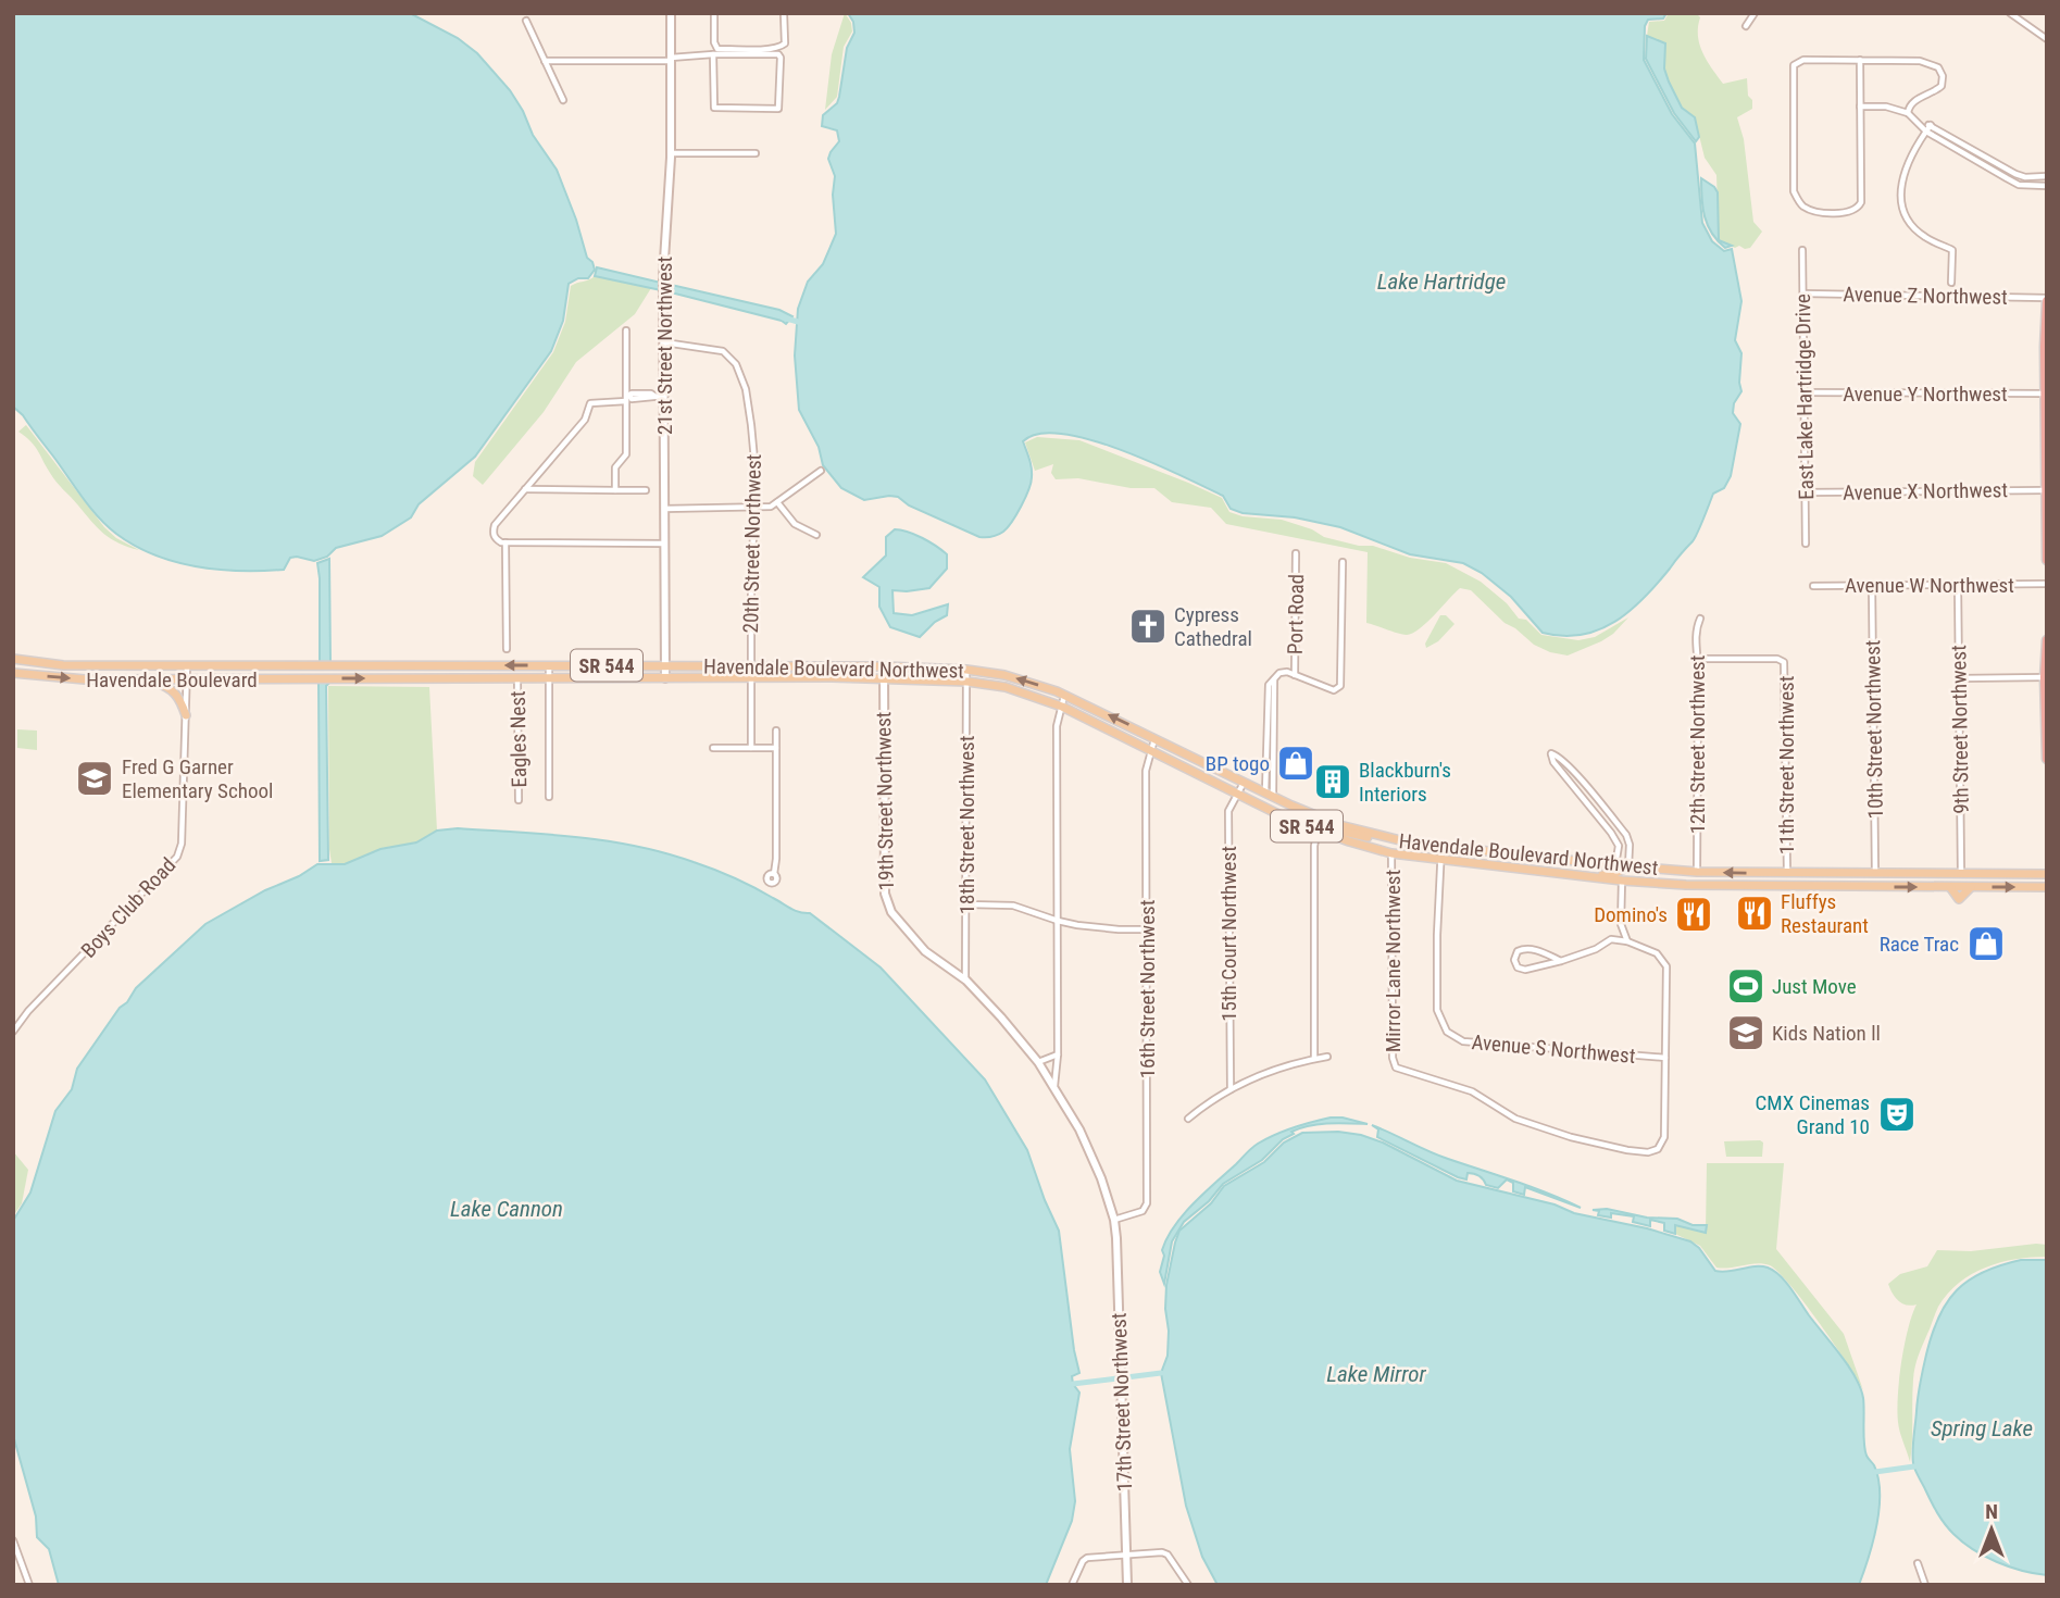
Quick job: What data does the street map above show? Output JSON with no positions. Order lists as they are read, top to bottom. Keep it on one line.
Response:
{"streets":{"main road":["SR 544","Havendale Boulevard Northwest","Havendale Boulevard"],"street":["Avenue Z Northwest","21st Street Northwest","Avenue Y Northwest","East Lake Hartridge Drive","Avenue X Northwest","20th Street Northwest","Avenue W Northwest","Port Road","10th Street Northwest","9th Street Northwest","Eagles Nest","12th Street Northwest","11th Street Northwest","19th Street Northwest","18th Street Northwest","Boys Club Road","15th Court Northwest","Mirror Lane Northwest","16th Street Northwest","Avenue S Northwest","17th Street Northwest"]},"crossings":[["Avenue Z Northwest","East Lake Hartridge Drive"],["21st Street Northwest","20th Street Northwest"],["21st Street Northwest","Havendale Boulevard Northwest"],["Avenue Y Northwest","East Lake Hartridge Drive"],["East Lake Hartridge Drive","Avenue X Northwest"],["20th Street Northwest","Havendale Boulevard Northwest"],["Avenue W Northwest","10th Street Northwest"],["Avenue W Northwest","9th Street Northwest"],["Havendale Boulevard Northwest","Havendale Boulevard"],["Havendale Boulevard Northwest","10th Street Northwest"],["Havendale Boulevard Northwest","9th Street Northwest"],["Havendale Boulevard Northwest","Eagles Nest"],["Havendale Boulevard Northwest","12th Street Northwest"],["Havendale Boulevard Northwest","11th Street Northwest"],["Havendale Boulevard Northwest","19th Street Northwest"],["Havendale Boulevard Northwest","18th Street Northwest"],["Havendale Boulevard Northwest","15th Court Northwest"],["Havendale Boulevard Northwest","Mirror Lane Northwest"],["Havendale Boulevard Northwest","16th Street Northwest"],["Havendale Boulevard Northwest","Avenue S Northwest"],["Havendale Boulevard","Boys Club Road"],["12th Street Northwest","11th Street Northwest"],["19th Street Northwest","18th Street Northwest"],["19th Street Northwest","17th Street Northwest"],["Mirror Lane Northwest","Avenue S Northwest"],["16th Street Northwest","17th Street Northwest"]],"water":["Lake Hartridge","Lake Cannon","Lake Mirror","Spring Lake"],"places":{"church":["Cypress Cathedral"],"shop":["BP togo","Race Trac"],"school or university":["Fred G Garner Elementary School","Kids Nation ll"],"building":["Blackburn's Interiors"],"restaurant":["Fluffys Restaurant","Domino's"],"sports":["Just Move"],"theatre":["CMX Cinemas Grand 10"]},"north":"top"}
